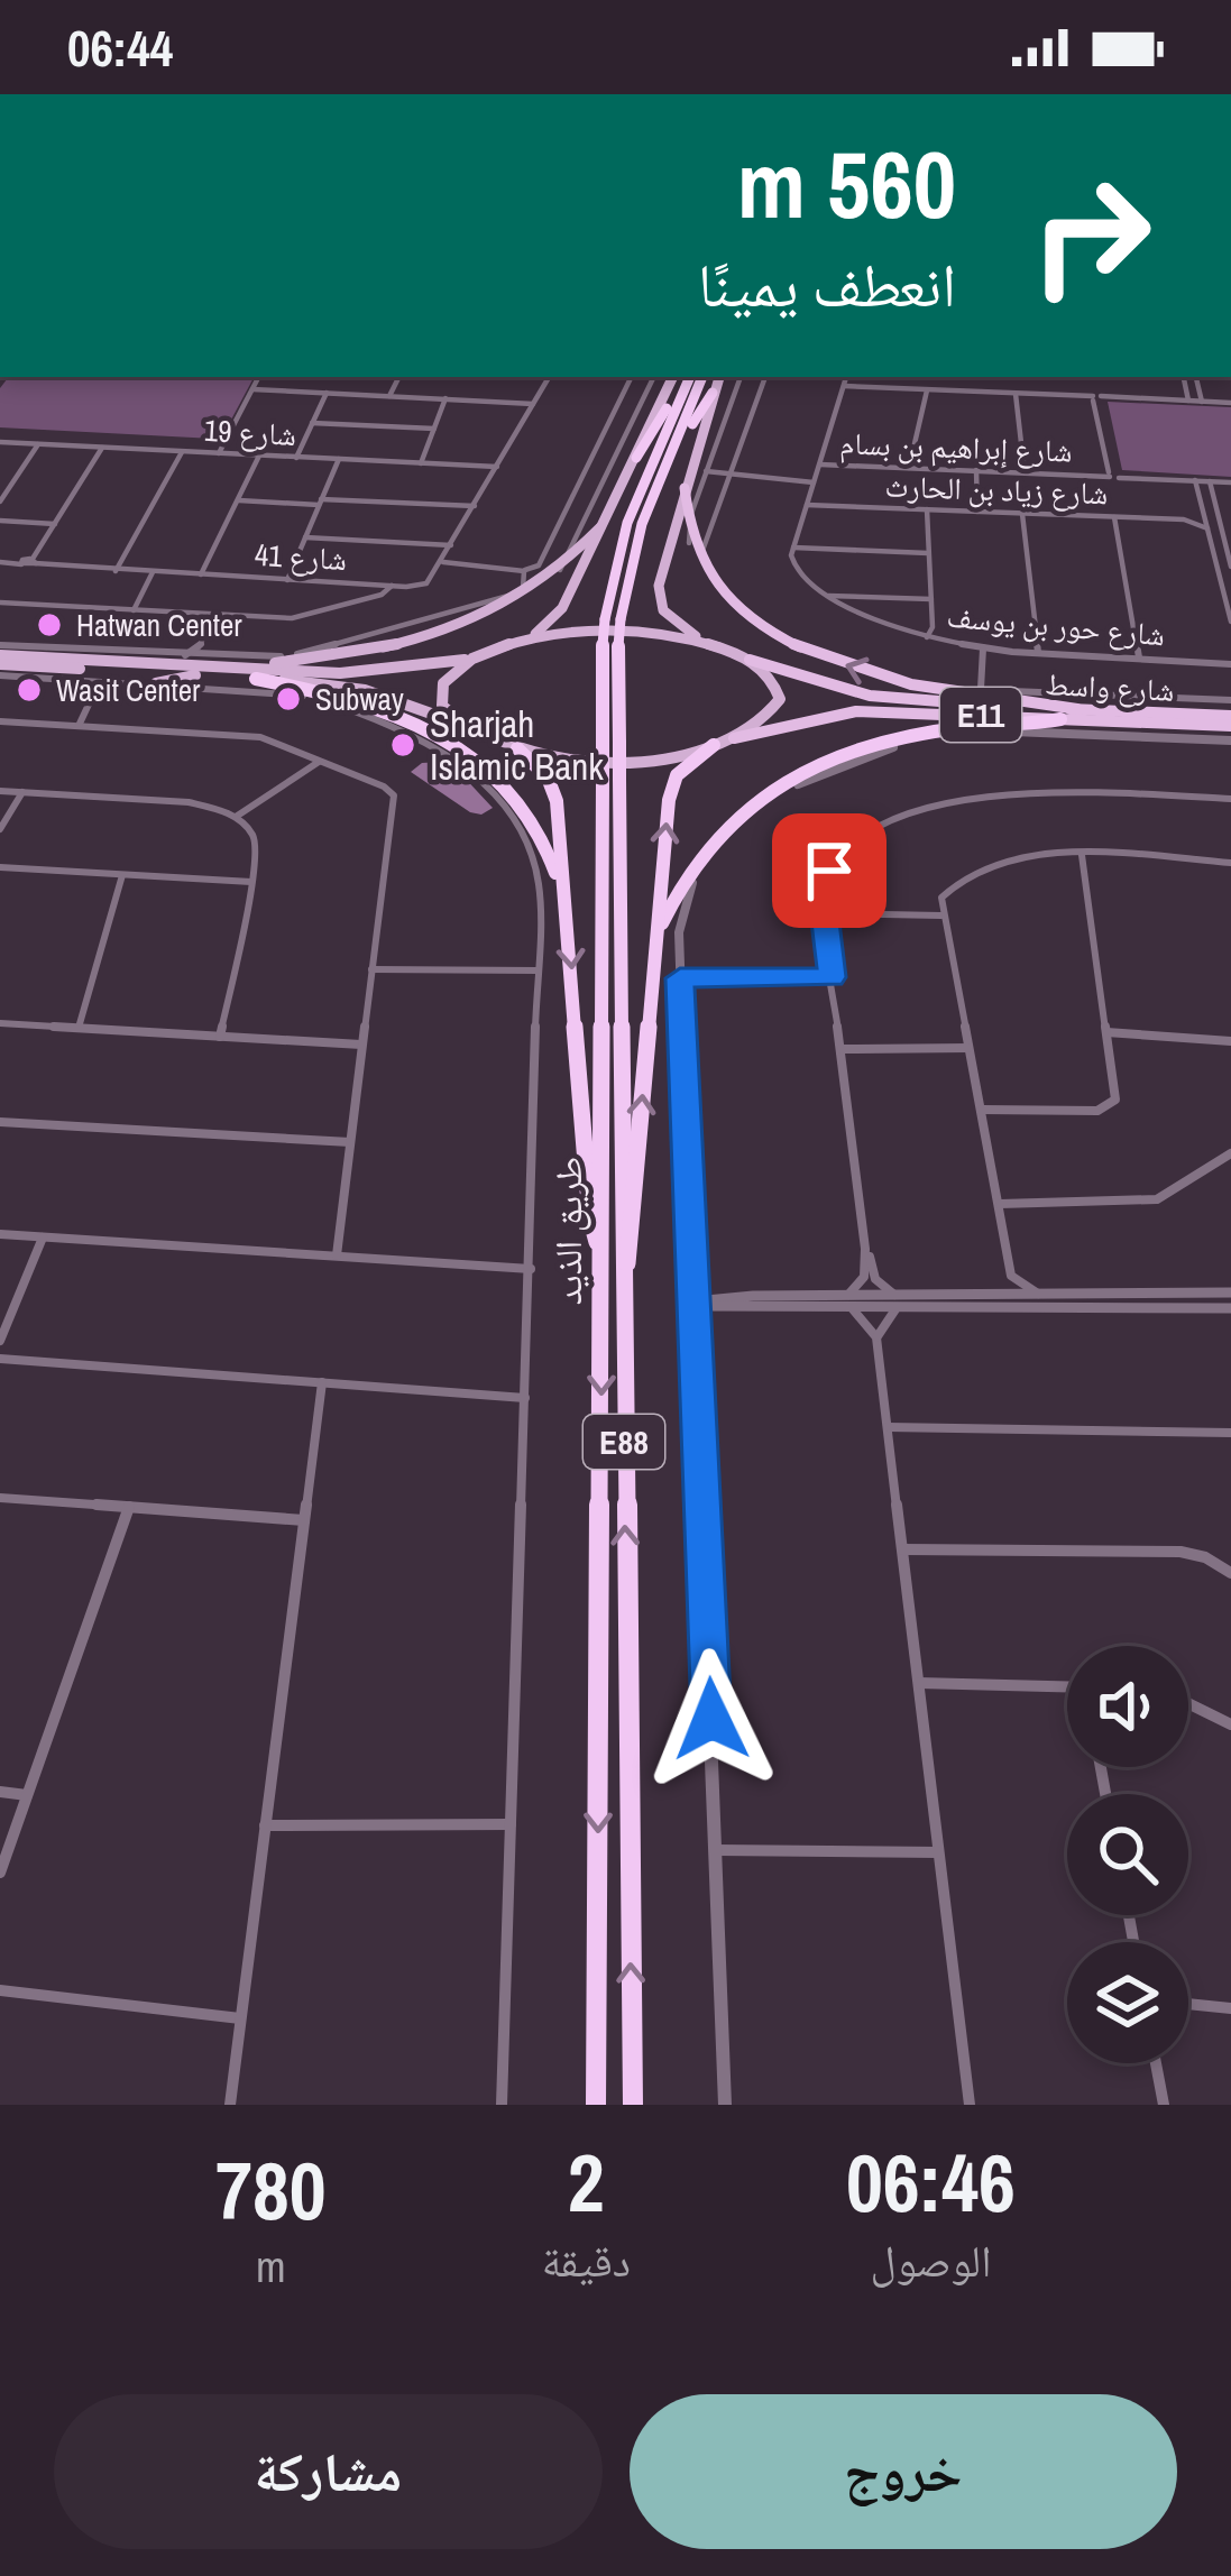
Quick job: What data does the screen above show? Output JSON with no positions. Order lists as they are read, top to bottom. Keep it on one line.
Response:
{"streets":{"highway":["شارع واسط","E11","طريق الذيد","E88"],"street":["شارع 19","شارع إبراهيم بن بسام","شارع زياد بن الحارث","شارع 41","شارع حور بن يوسف"]},"places":["Hatwan Center","Wasit Center","Subway","Sharjah Islamic Bank"],"page":{"status":"06:44","turn":["560 m","انعطف يمينًا"],"eta":["06:46","الوصول","2","دقيقة","780","m"],"buttons":["خروج","مشاركة"]}}
